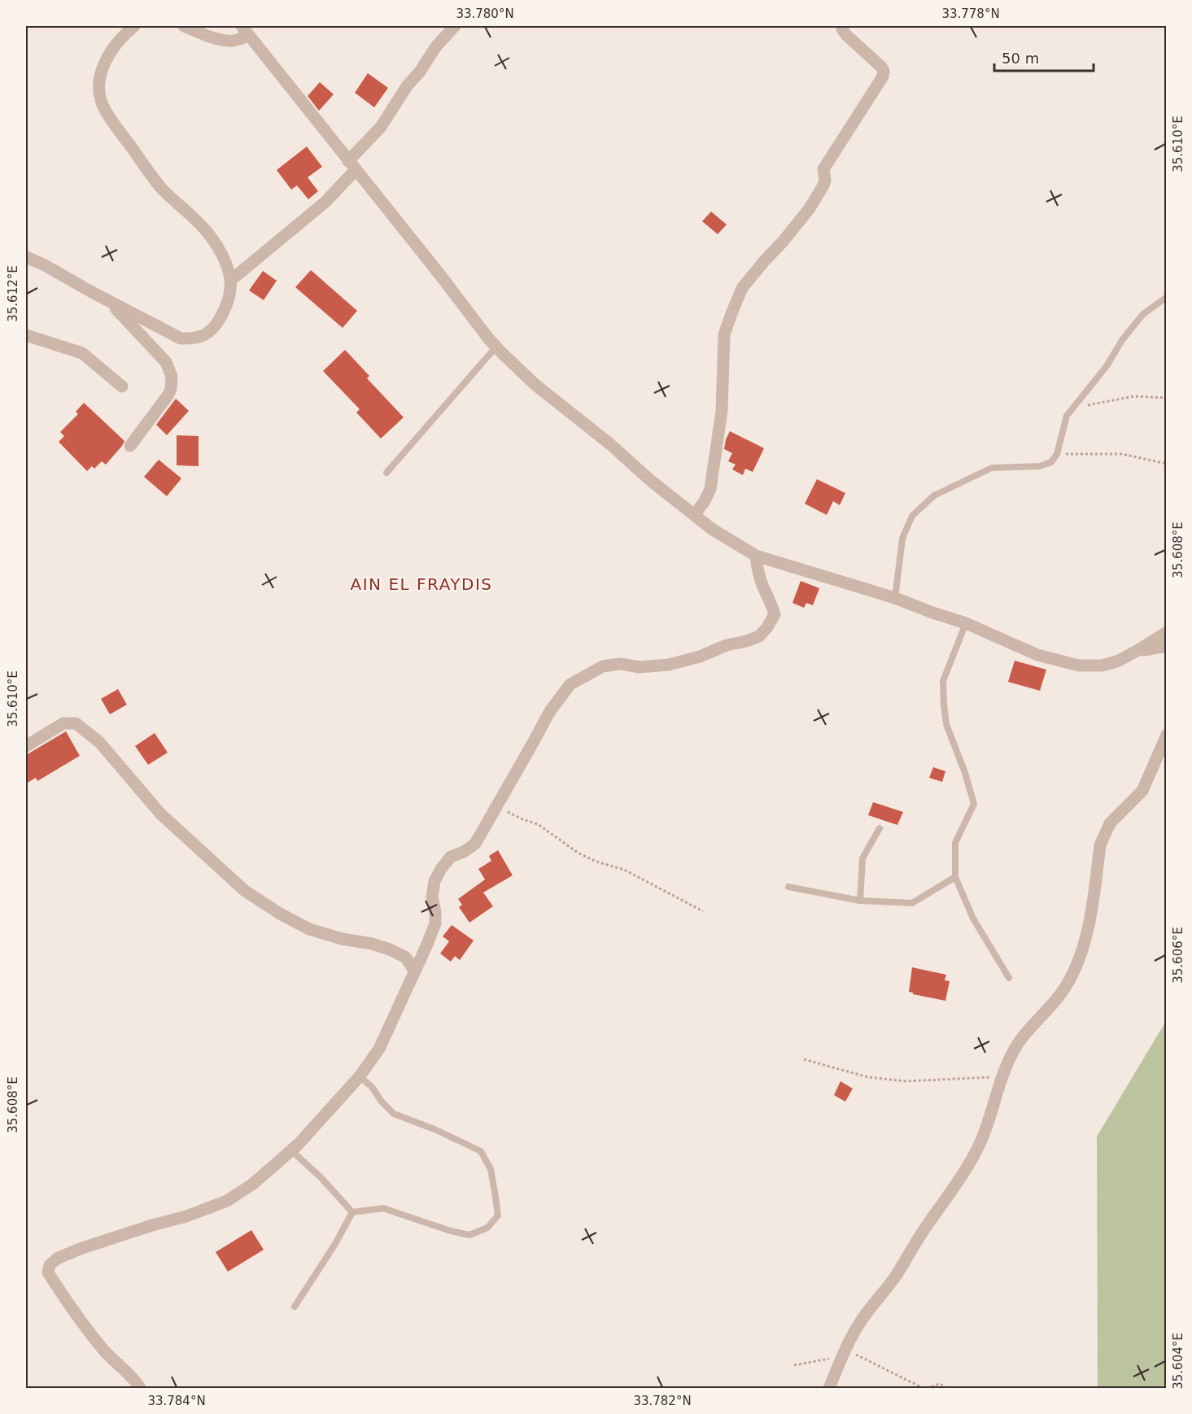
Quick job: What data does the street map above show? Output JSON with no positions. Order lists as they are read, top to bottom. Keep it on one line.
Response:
{"districts":["AIN EL FRAYDIS"],"scale_bar":"50 m","coordinates":["33.780°N","33.778°N","35.610°E","35.612°E","35.608°E","35.606°E","35.604°E","33.784°N","33.782°N"]}
